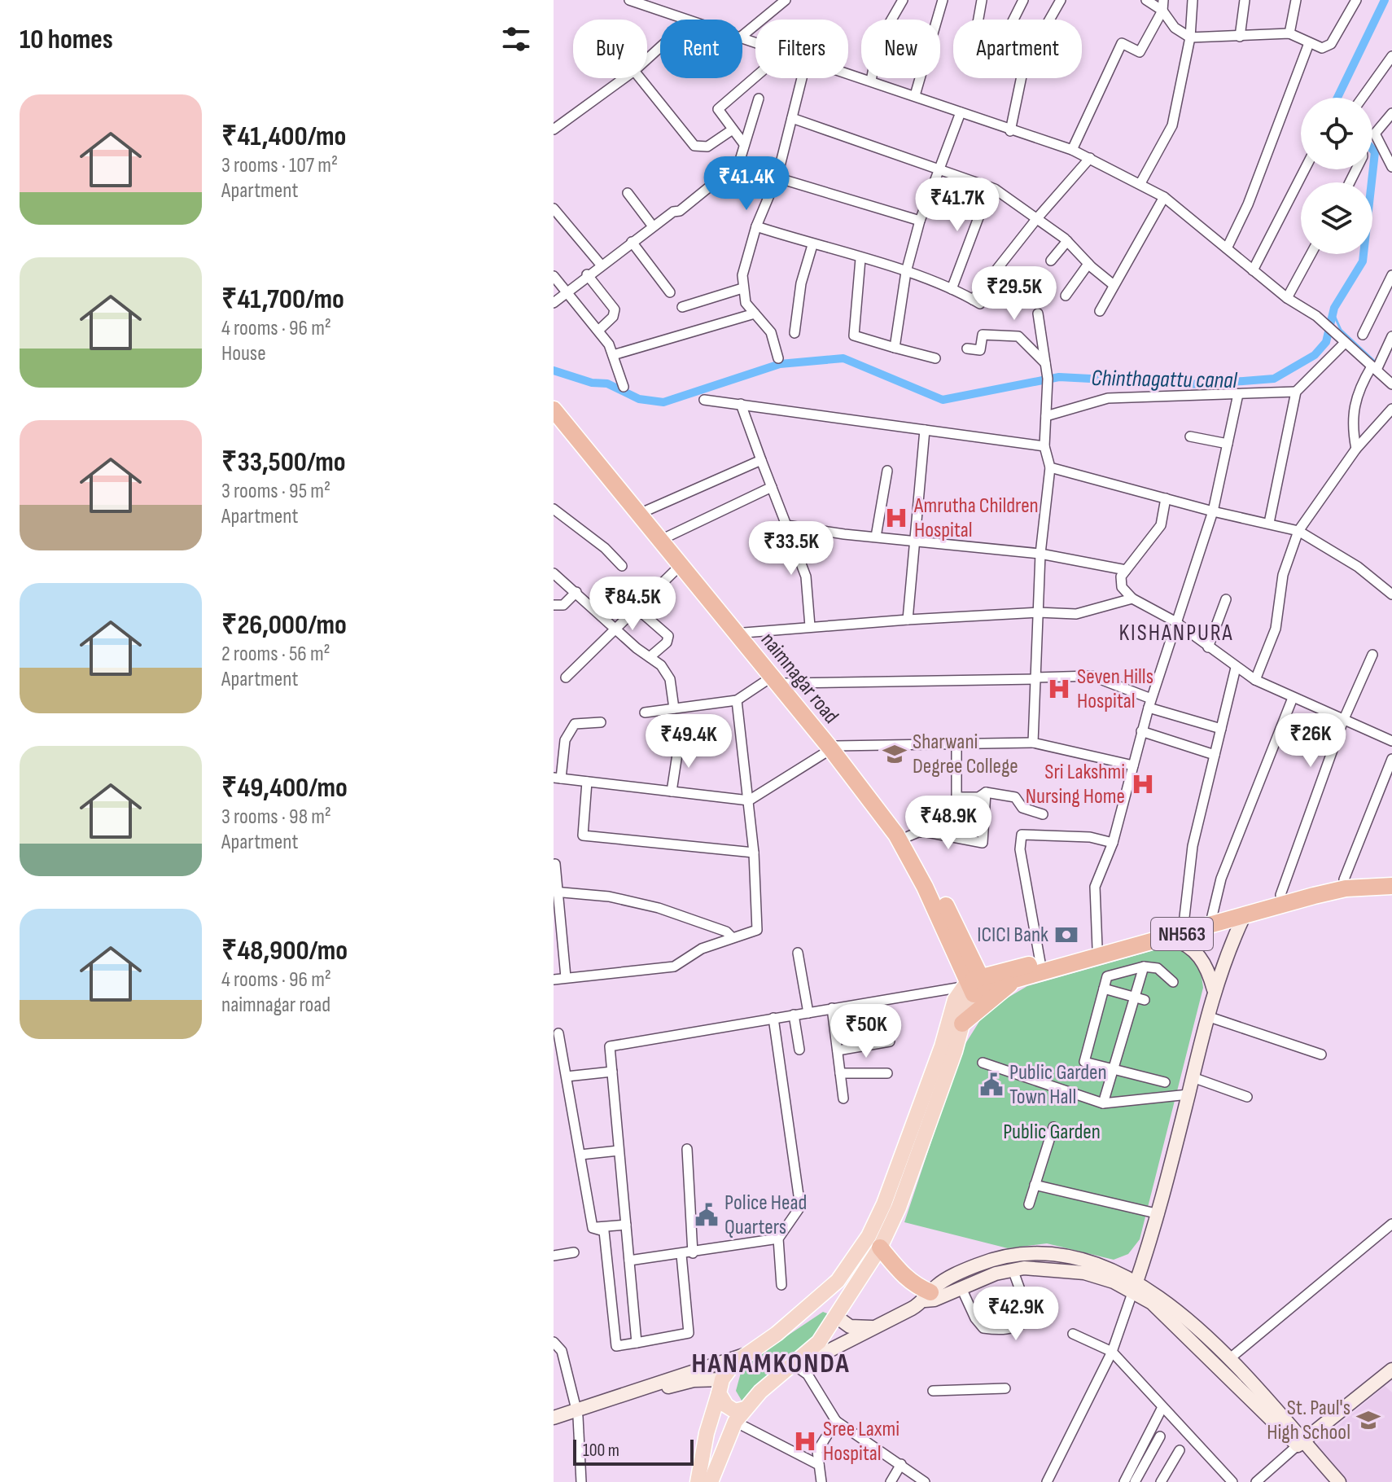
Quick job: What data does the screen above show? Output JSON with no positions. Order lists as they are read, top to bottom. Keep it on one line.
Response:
{"streets":{"highway":["naimnagar road","NH563"]},"crossings":[["naimnagar road","NH563"]],"districts":["KISHANPURA","HANAMKONDA"],"water":["Chinthagattu canal"],"parks":["Public Garden"],"places":{"hospital":["Amrutha Children Hospital","Seven Hills Hospital","Sri Lakshmi Nursing Home","Sree Laxmi Hospital"],"school or university":["Sharwani Degree College","St. Paul's High School"],"bank":["ICICI Bank"],"public building":["Public Garden Town Hall","Police Head Quarters"]},"scale_bar":"100 m","page":{"heading":"10 homes","chip":["Buy","Rent","Filters","New","Apartment"],"list":[{"name":"₹41,400/mo","note":"3 rooms · 107 m² · Apartment"},{"name":"₹41,700/mo","note":"4 rooms · 96 m² · House"},{"name":"₹33,500/mo","note":"3 rooms · 95 m² · Apartment"},{"name":"₹26,000/mo","note":"2 rooms · 56 m² · Apartment"},{"name":"₹49,400/mo","note":"3 rooms · 98 m² · Apartment"},{"name":"₹48,900/mo","note":"4 rooms · 96 m² · naimnagar road"}],"price":["₹41.4K","₹41.7K","₹29.5K","₹33.5K","₹84.5K","₹26K","₹49.4K","₹48.9K","₹50K","₹42.9K"],"scale":"100 m"}}
